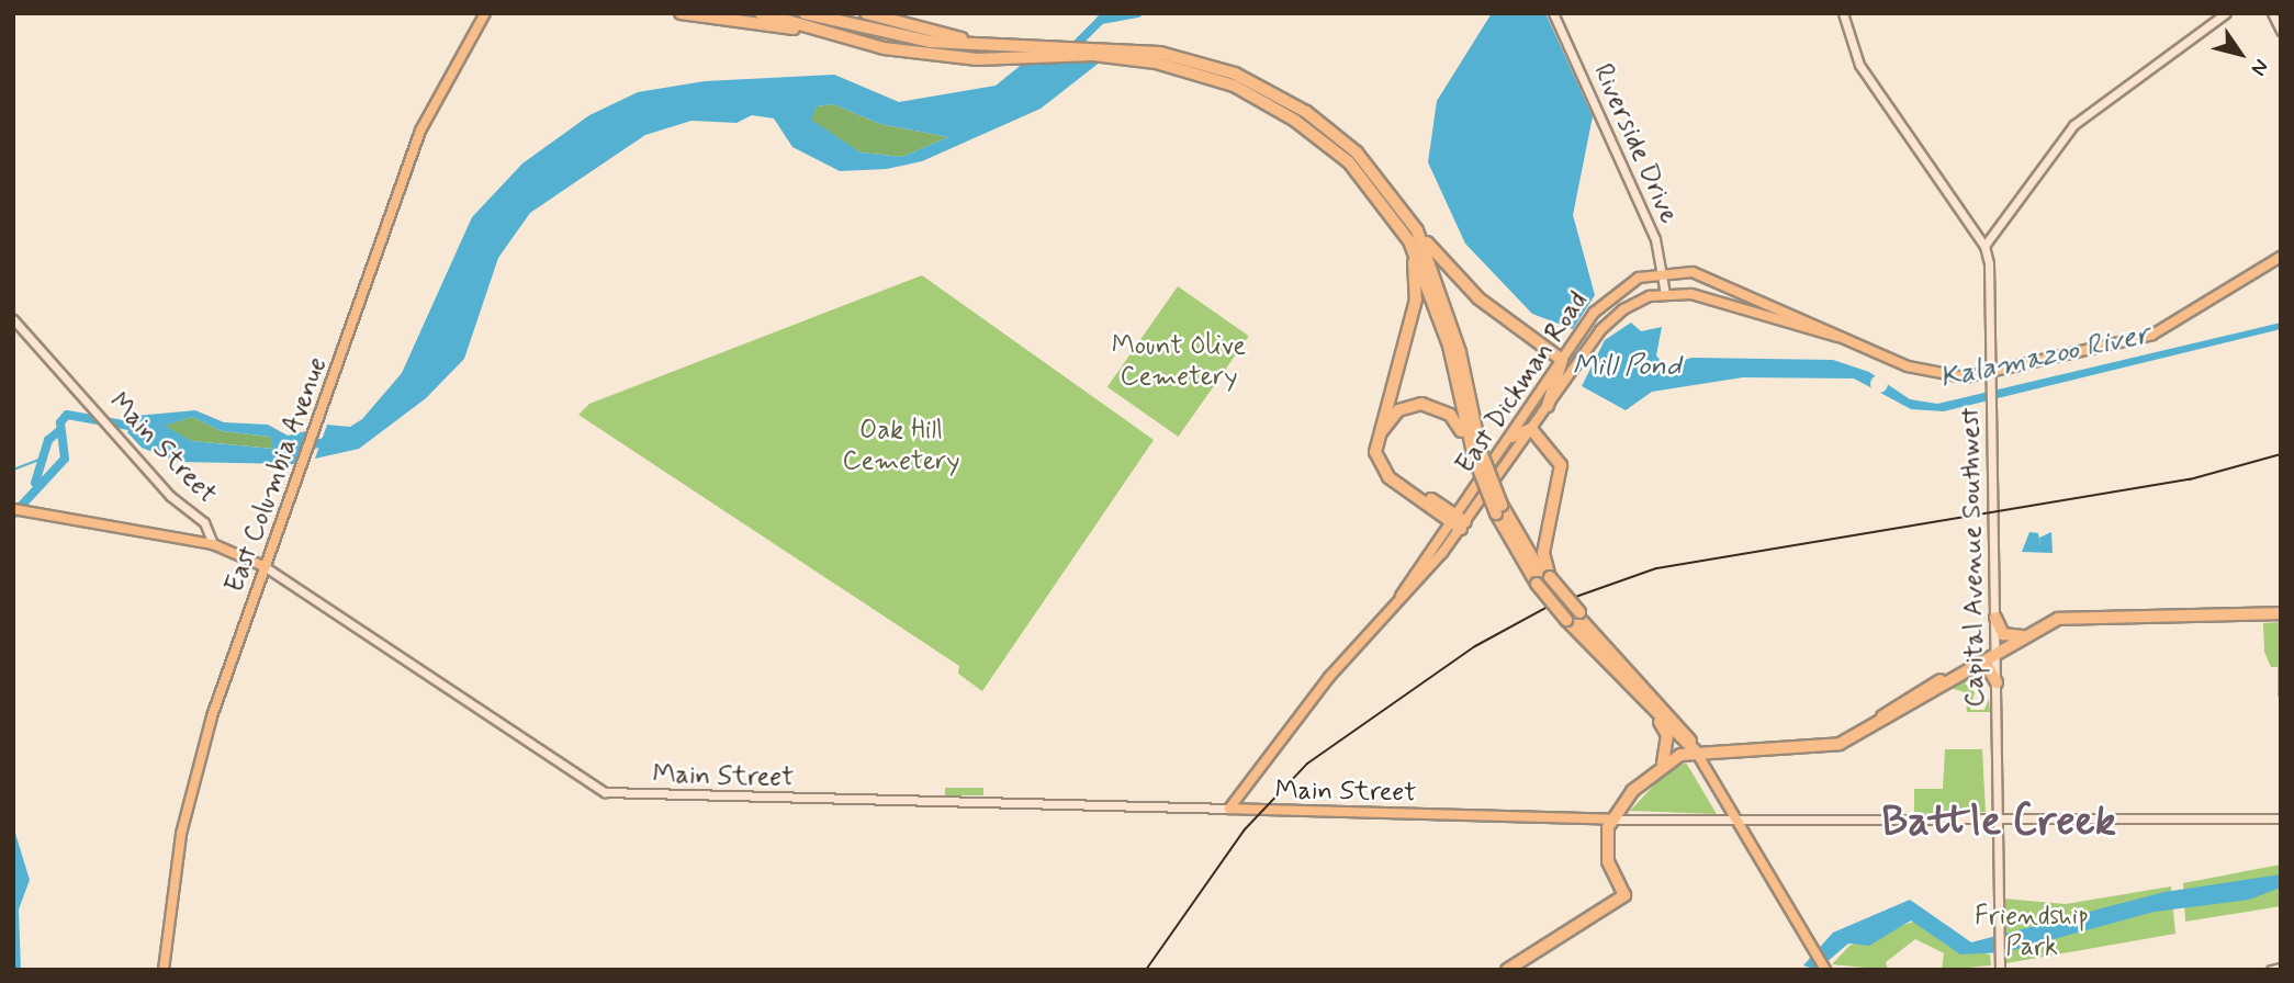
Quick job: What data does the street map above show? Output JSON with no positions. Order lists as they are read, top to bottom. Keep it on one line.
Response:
{"streets":{"main road":["East Dickman Road","Main Street","East Columbia Avenue"],"street":["Riverside Drive","Capital Avenue Southwest"]},"crossings":[["Riverside Drive","East Dickman Road"],["East Dickman Road","Main Street"],["Main Street","East Columbia Avenue"]],"districts":["Battle Creek"],"water":["Kalamazoo River","Mill Pond"],"parks":["Mount Olive Cemetery","Oak Hill Cemetery","Friendship Park"],"north":"bottom right"}
